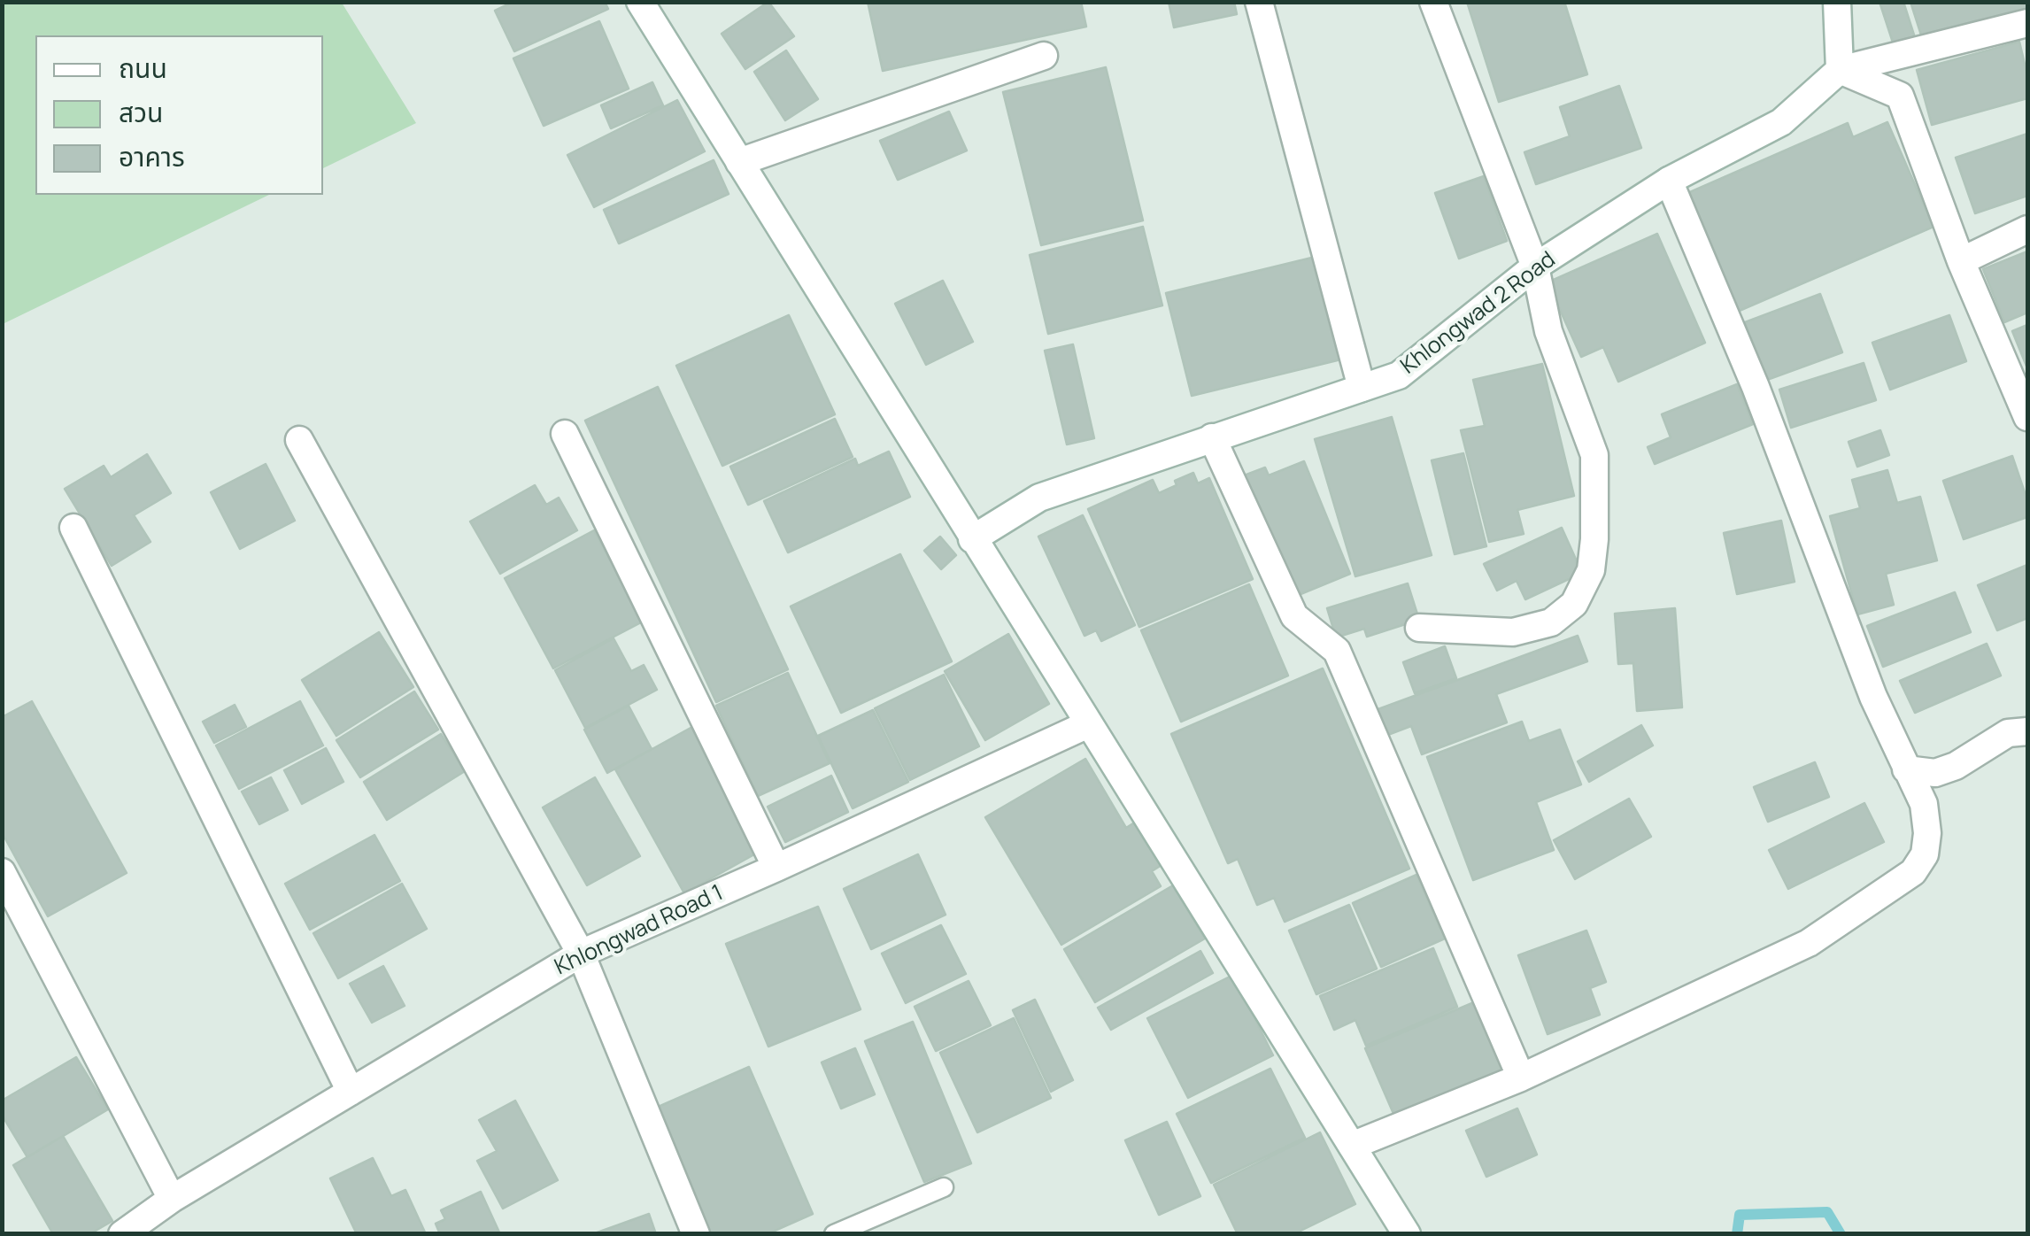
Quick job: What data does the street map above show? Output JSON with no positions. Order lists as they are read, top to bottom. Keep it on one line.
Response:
{"streets":{"street":["Khlongwad 2 Road","Khlongwad Road 1"]},"legend":["ถนน","สวน","อาคาร"]}
